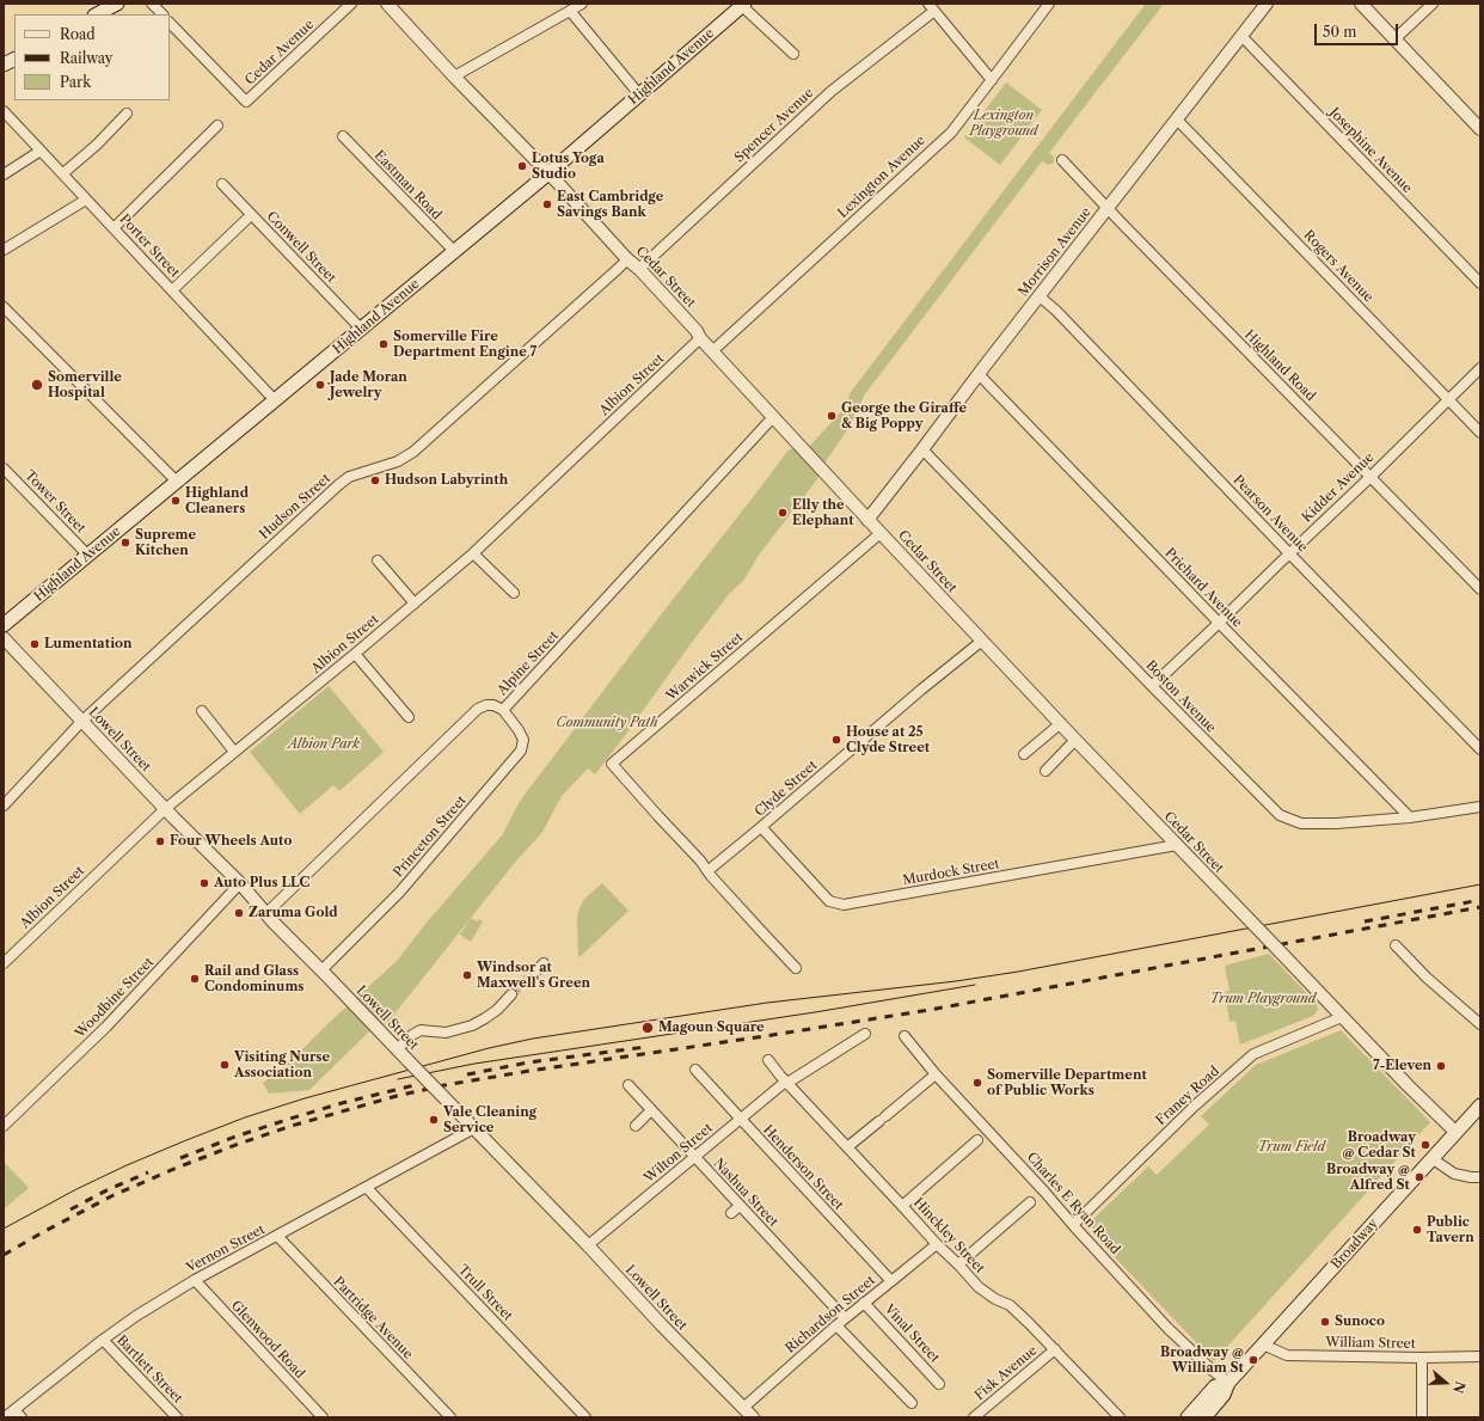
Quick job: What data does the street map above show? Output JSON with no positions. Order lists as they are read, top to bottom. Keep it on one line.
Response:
{"streets":{"main road":["Highland Avenue","Broadway"],"street":["Cedar Avenue","Spencer Avenue","Josephine Avenue","Lexington Avenue","Eastman Road","Porter Street","Conwell Street","Morrison Avenue","Rogers Avenue","Cedar Street","Highland Road","Albion Street","Kidder Avenue","Tower Street","Hudson Street","Pearson Avenue","Prichard Avenue","Alpine Street","Warwick Street","Boston Avenue","Lowell Street","Clyde Street","Princeton Street","Murdock Street","Woodbine Street","Franey Road","Wilton Street","Henderson Street","Nashua Street","Charles E Ryan Road","Hinckley Street","Vernon Street","Trull Street","Richardson Street","Partridge Avenue","Vinal Street","Glenwood Road","William Street","Bartlett Street","Fisk Avenue"]},"crossings":[["Highland Avenue","Eastman Road"],["Highland Avenue","Porter Street"],["Highland Avenue","Conwell Street"],["Highland Avenue","Cedar Street"],["Highland Avenue","Tower Street"],["Spencer Avenue","Cedar Street"],["Josephine Avenue","Morrison Avenue"],["Lexington Avenue","Cedar Street"],["Morrison Avenue","Rogers Avenue"],["Morrison Avenue","Cedar Street"],["Morrison Avenue","Highland Road"],["Morrison Avenue","Pearson Avenue"],["Morrison Avenue","Prichard Avenue"],["Morrison Avenue","Boston Avenue"],["Rogers Avenue","Kidder Avenue"],["Cedar Street","Albion Street"],["Cedar Street","Hudson Street"],["Cedar Street","Alpine Street"],["Cedar Street","Warwick Street"],["Cedar Street","Clyde Street"],["Cedar Street","Murdock Street"],["Cedar Street","Franey Road"],["Cedar Street","Broadway"],["Highland Road","Kidder Avenue"],["Albion Street","Lowell Street"],["Kidder Avenue","Pearson Avenue"],["Kidder Avenue","Prichard Avenue"],["Kidder Avenue","Boston Avenue"],["Hudson Street","Lowell Street"],["Prichard Avenue","Boston Avenue"],["Alpine Street","Lowell Street"],["Alpine Street","Princeton Street"],["Warwick Street","Clyde Street"],["Lowell Street","Princeton Street"],["Lowell Street","Woodbine Street"],["Lowell Street","Wilton Street"],["Lowell Street","Vernon Street"],["Lowell Street","Richardson Street"],["Clyde Street","Murdock Street"],["Franey Road","Charles E Ryan Road"],["Wilton Street","Henderson Street"],["Wilton Street","Nashua Street"],["Wilton Street","Hinckley Street"],["Henderson Street","Richardson Street"],["Nashua Street","Richardson Street"],["Charles E Ryan Road","Broadway"],["Hinckley Street","Richardson Street"],["Hinckley Street","Fisk Avenue"],["Broadway","William Street"],["Vernon Street","Trull Street"],["Vernon Street","Partridge Avenue"],["Vernon Street","Glenwood Road"],["Vernon Street","Bartlett Street"],["Richardson Street","Vinal Street"]],"parks":["Lexington Playground","Community Path","Albion Park","Trum Playground","Trum Field"],"places":["Lotus Yoga Studio","East Cambridge Savings Bank","Somerville Fire Department Engine 7","Somerville Hospital","Jade Moran Jewelry","George the Giraffe & Big Poppy","Hudson Labyrinth","Highland Cleaners","Elly the Elephant","Supreme Kitchen","Lumentation","House at 25 Clyde Street","Four Wheels Auto","Auto Plus LLC","Zaruma Gold","Windsor at Maxwell's Green","Rail and Glass Condominums","Magoun Square","Visiting Nurse Association","7-Eleven","Somerville Department of Public Works","Vale Cleaning Service","Broadway @ Cedar St","Broadway @ Alfred St","Public Tavern","Sunoco","Broadway @ William St"],"legend":["Road","Railway","Park"],"scale_bar":"50 m","north":"right"}
